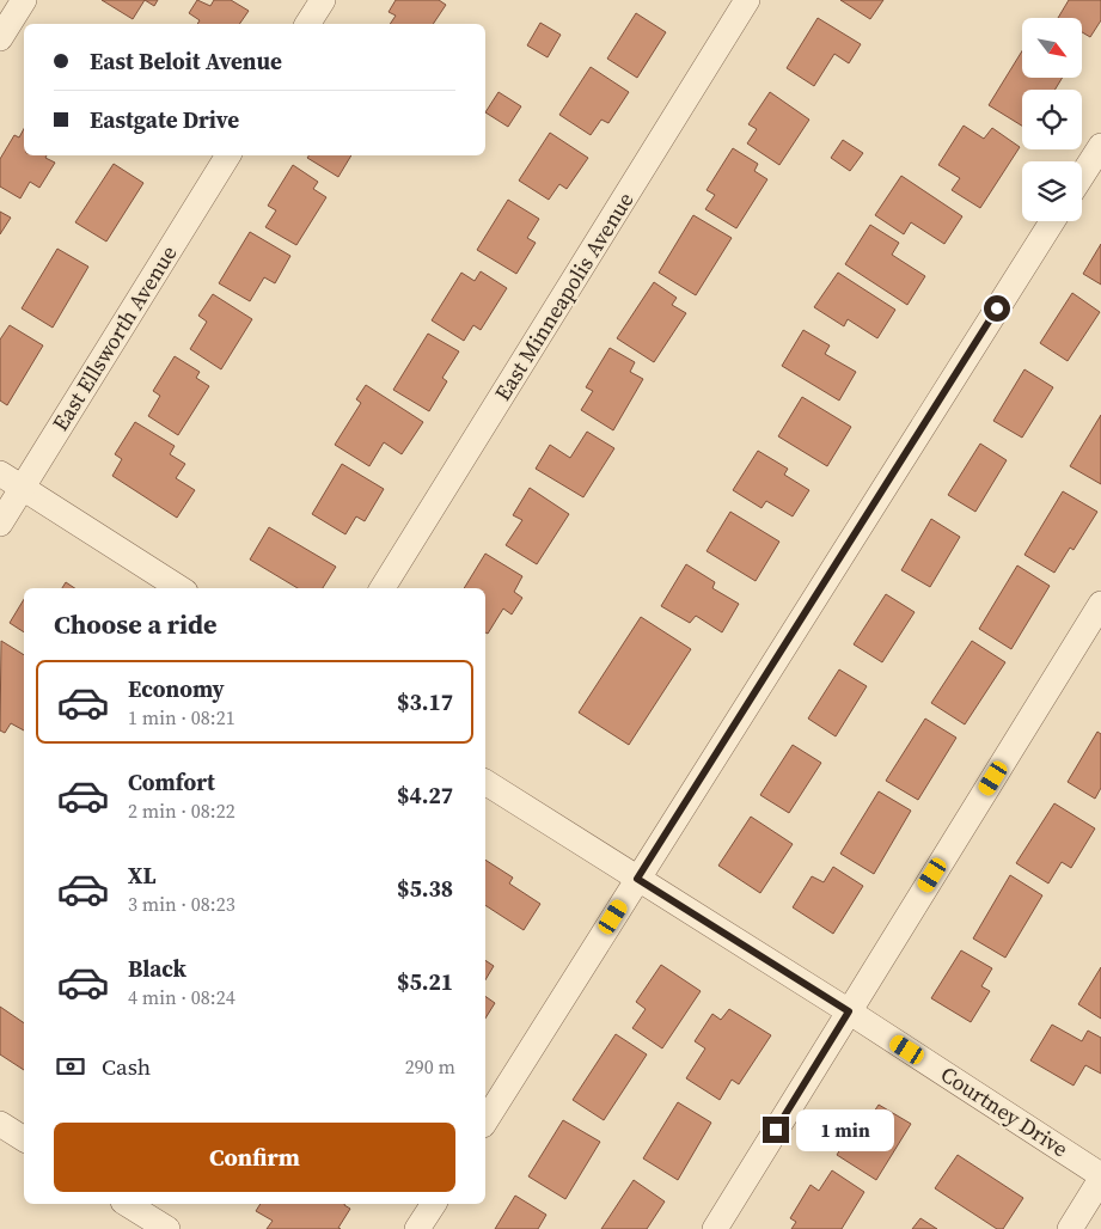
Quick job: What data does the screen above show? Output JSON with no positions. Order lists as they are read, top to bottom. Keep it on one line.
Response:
{"streets":{"street":["East Minneapolis Avenue","East Ellsworth Avenue","Courtney Drive"]},"north":"bottom right","page":{"banner":["East Beloit Avenue","Eastgate Drive"],"heading":"Choose a ride","list":[{"name":"Economy","note":"1 min · 08:21","value":"$3.17"},{"name":"Comfort","note":"2 min · 08:22","value":"$4.27"},{"name":"XL","note":"3 min · 08:23","value":"$5.38"},{"name":"Black","note":"4 min · 08:24","value":"$5.21"}],"pay":["Cash","290 m"],"bubble":"1 min","buttons":"Confirm"}}
